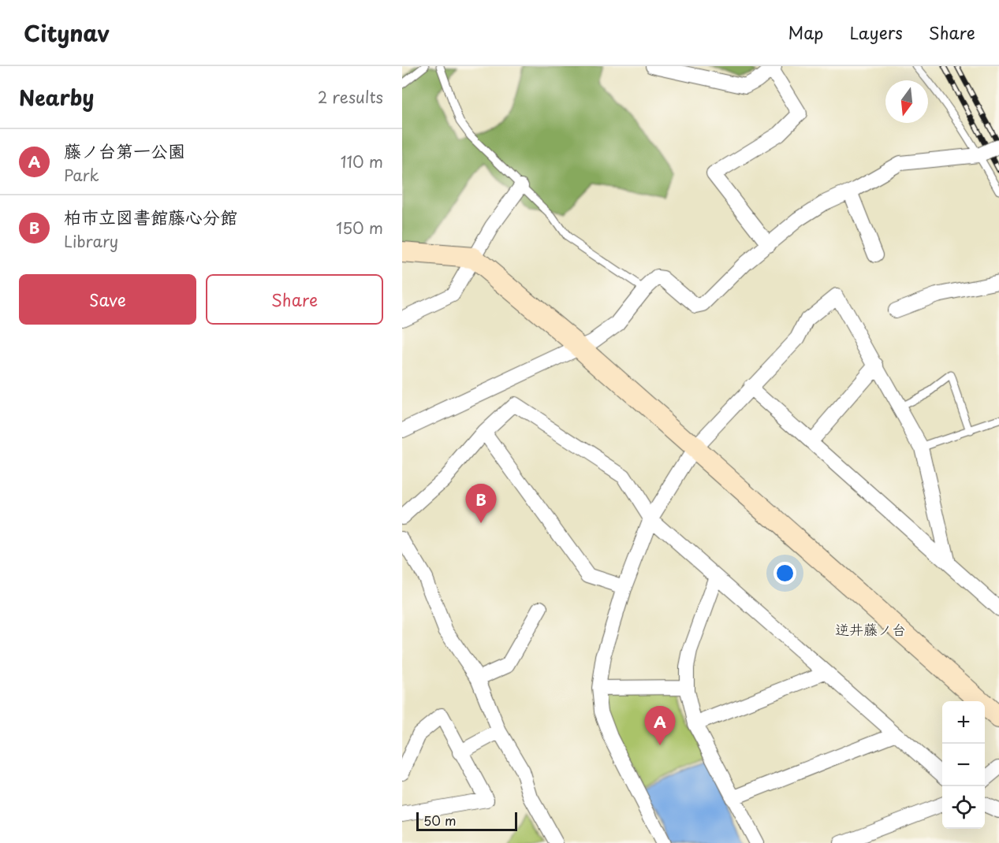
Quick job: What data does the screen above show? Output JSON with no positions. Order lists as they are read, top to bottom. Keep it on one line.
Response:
{"districts":["逆井藤ノ台"],"scale_bar":"50 m","north":"bottom","page":{"header":"Citynav","nav":["Map","Layers","Share"],"heading":["Nearby","2 results"],"list":[{"mark":"A","name":"藤ノ台第一公園","note":"Park","value":"110 m"},{"mark":"B","name":"柏市立図書館藤心分館","note":"Library","value":"150 m"}],"buttons":["Save","Share"],"pins":["B","A"],"map_buttons":["+","−"],"scale":"50 m"}}
